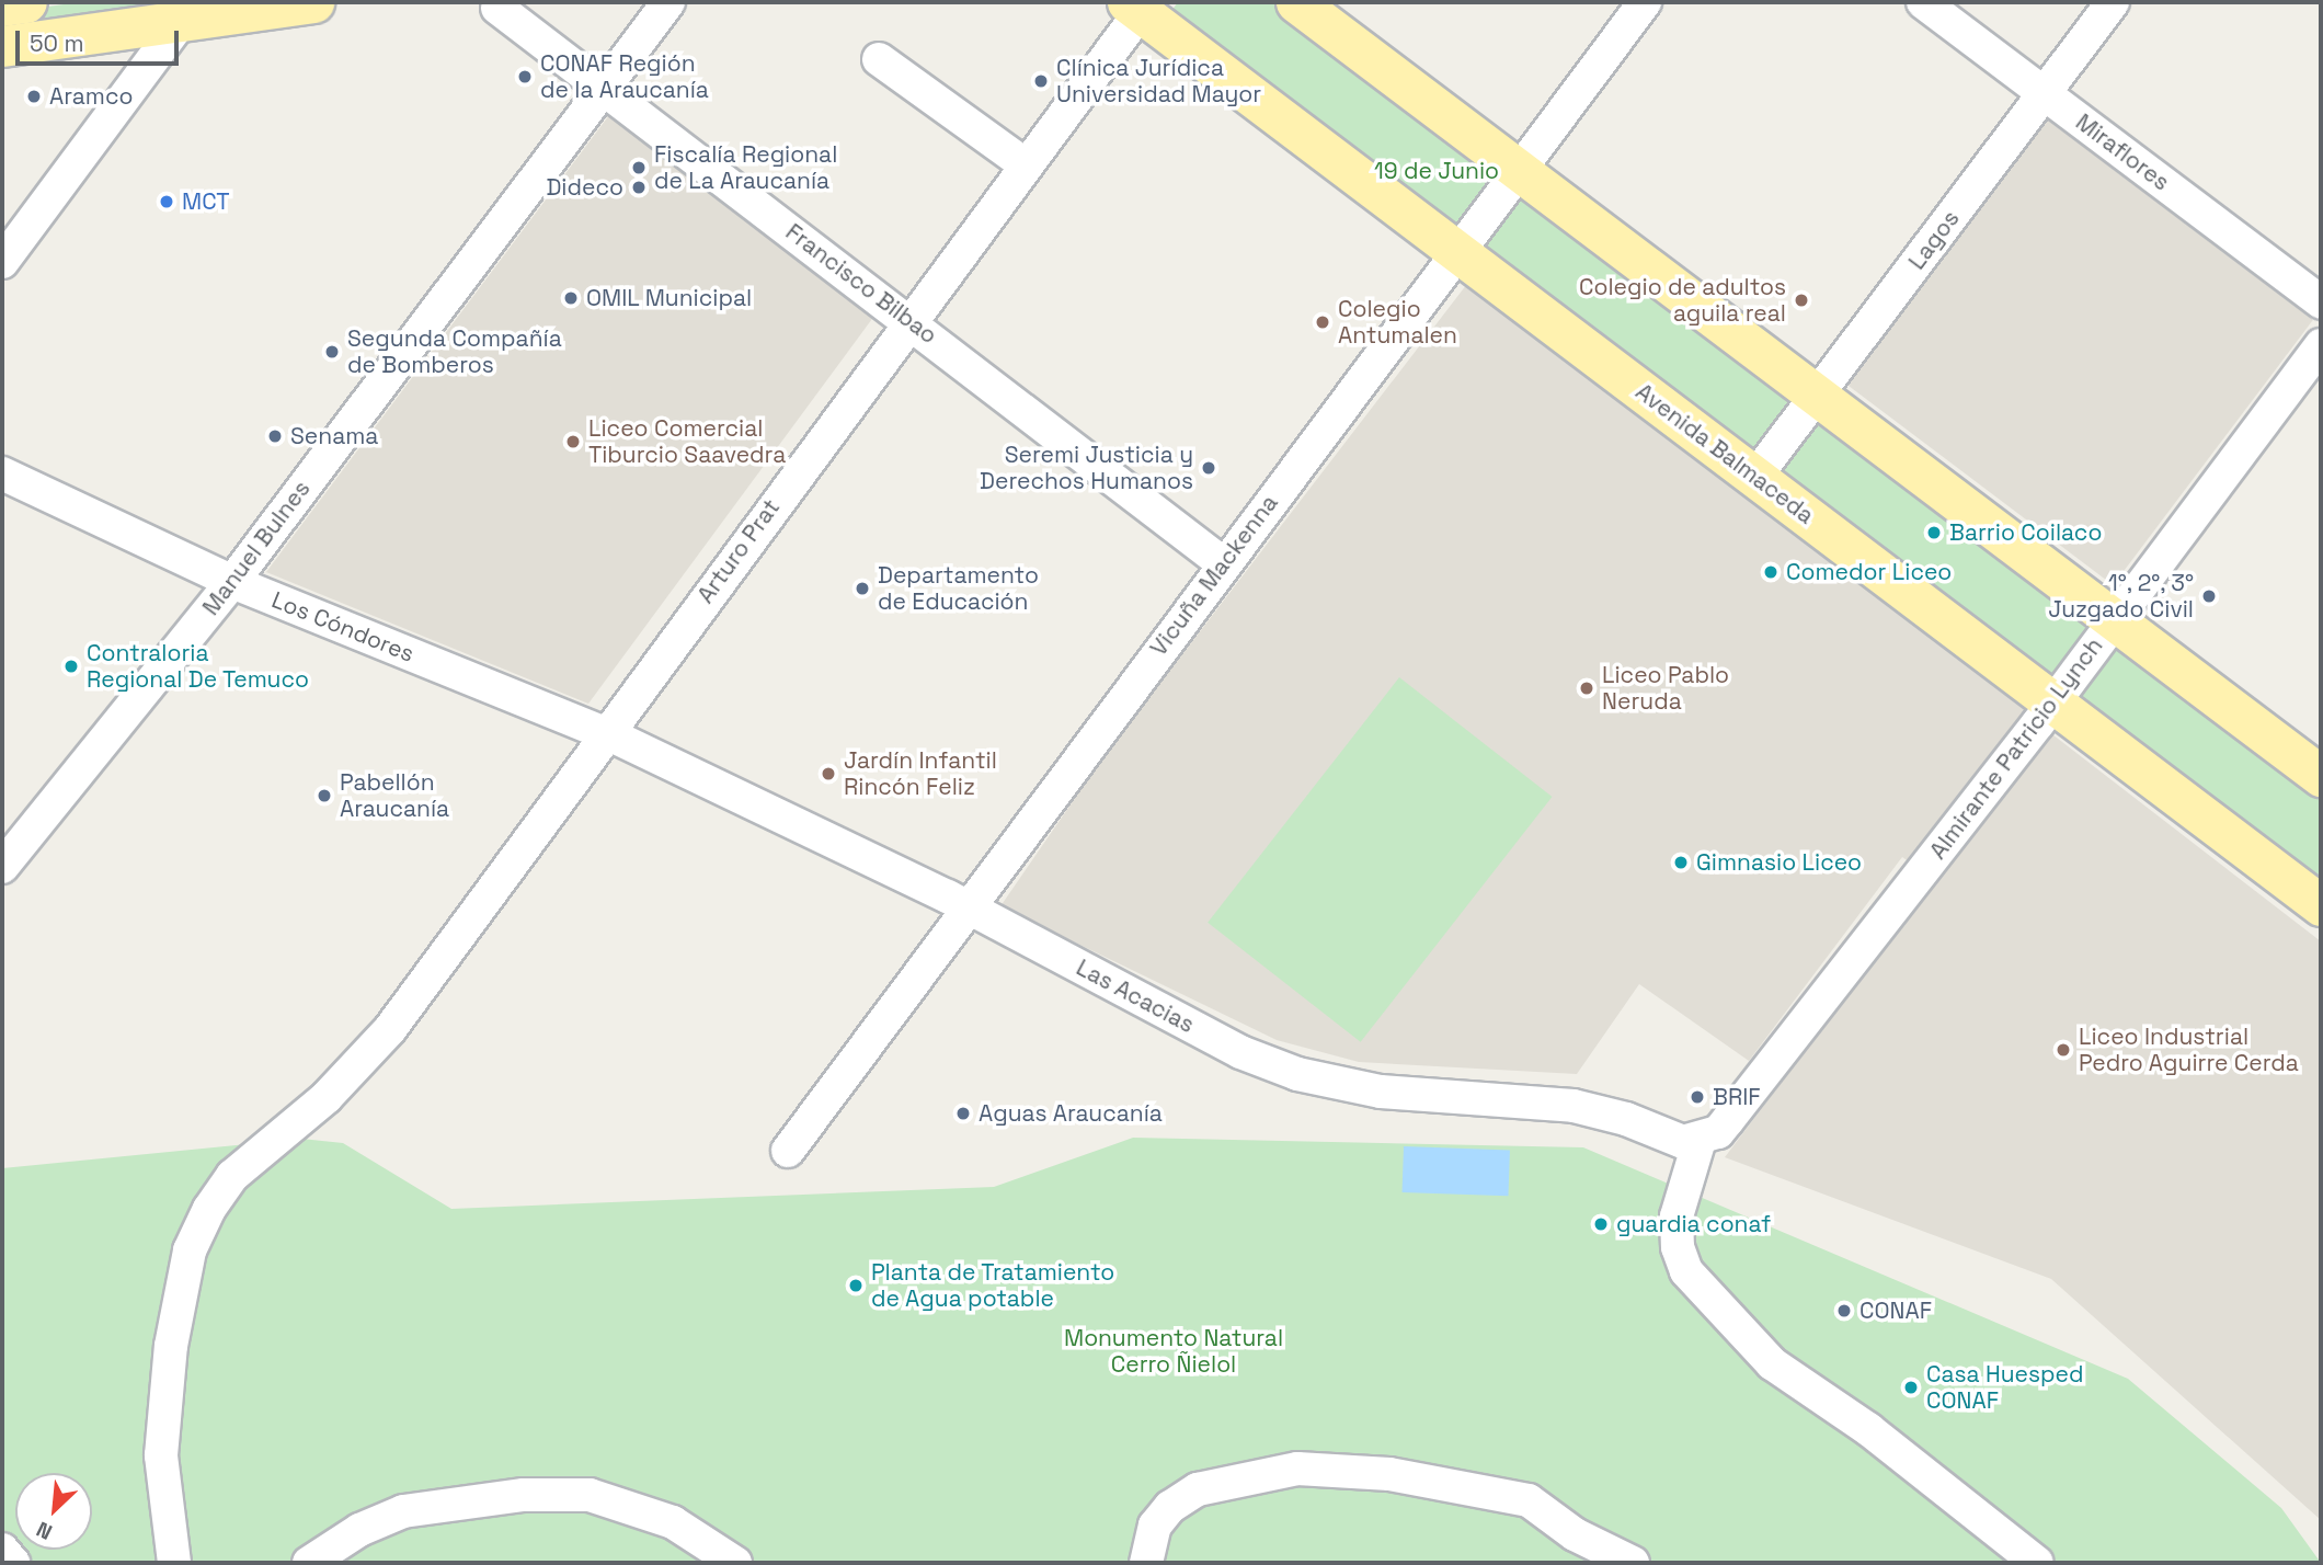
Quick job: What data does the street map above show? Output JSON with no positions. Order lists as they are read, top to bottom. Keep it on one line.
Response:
{"streets":{"main road":["Avenida Balmaceda"],"street":["Miraflores","Lagos","Francisco Bilbao","Manuel Bulnes","Arturo Prat","Vicuña Mackenna","Los Cóndores","Almirante Patricio Lynch","Las Acacias"]},"crossings":[["Miraflores","Lagos"],["Lagos","Avenida Balmaceda"],["Francisco Bilbao","Manuel Bulnes"],["Francisco Bilbao","Arturo Prat"],["Francisco Bilbao","Vicuña Mackenna"],["Avenida Balmaceda","Arturo Prat"],["Avenida Balmaceda","Vicuña Mackenna"],["Avenida Balmaceda","Almirante Patricio Lynch"],["Manuel Bulnes","Los Cóndores"],["Arturo Prat","Los Cóndores"],["Arturo Prat","Las Acacias"],["Vicuña Mackenna","Las Acacias"],["Los Cóndores","Las Acacias"],["Almirante Patricio Lynch","Las Acacias"]],"parks":["19 de Junio","Monumento Natural Cerro Ñielol"],"places":["CONAF Región de la Araucanía","Clínica Jurídica Universidad Mayor","Aramco","Fiscalía Regional de La Araucanía","Dideco","MCT","OMIL Municipal","Colegio de adultos aguila real","Colegio Antumalen","Segunda Compañía de Bomberos","Senama","Liceo Comercial Tiburcio Saavedra","Seremi Justicia y Derechos Humanos","Barrio Coilaco","Comedor Liceo","Departamento de Educación","1°, 2°, 3° Juzgado Civil","Contraloria Regional De Temuco","Liceo Pablo Neruda","Jardín Infantil Rincón Feliz","Pabellón Araucanía","Gimnasio Liceo","Liceo Industrial Pedro Aguirre Cerda","BRIF","Aguas Araucanía","guardia conaf","Planta de Tratamiento de Agua potable","CONAF","Casa Huesped CONAF"],"scale_bar":"50 m","north":"bottom left"}
